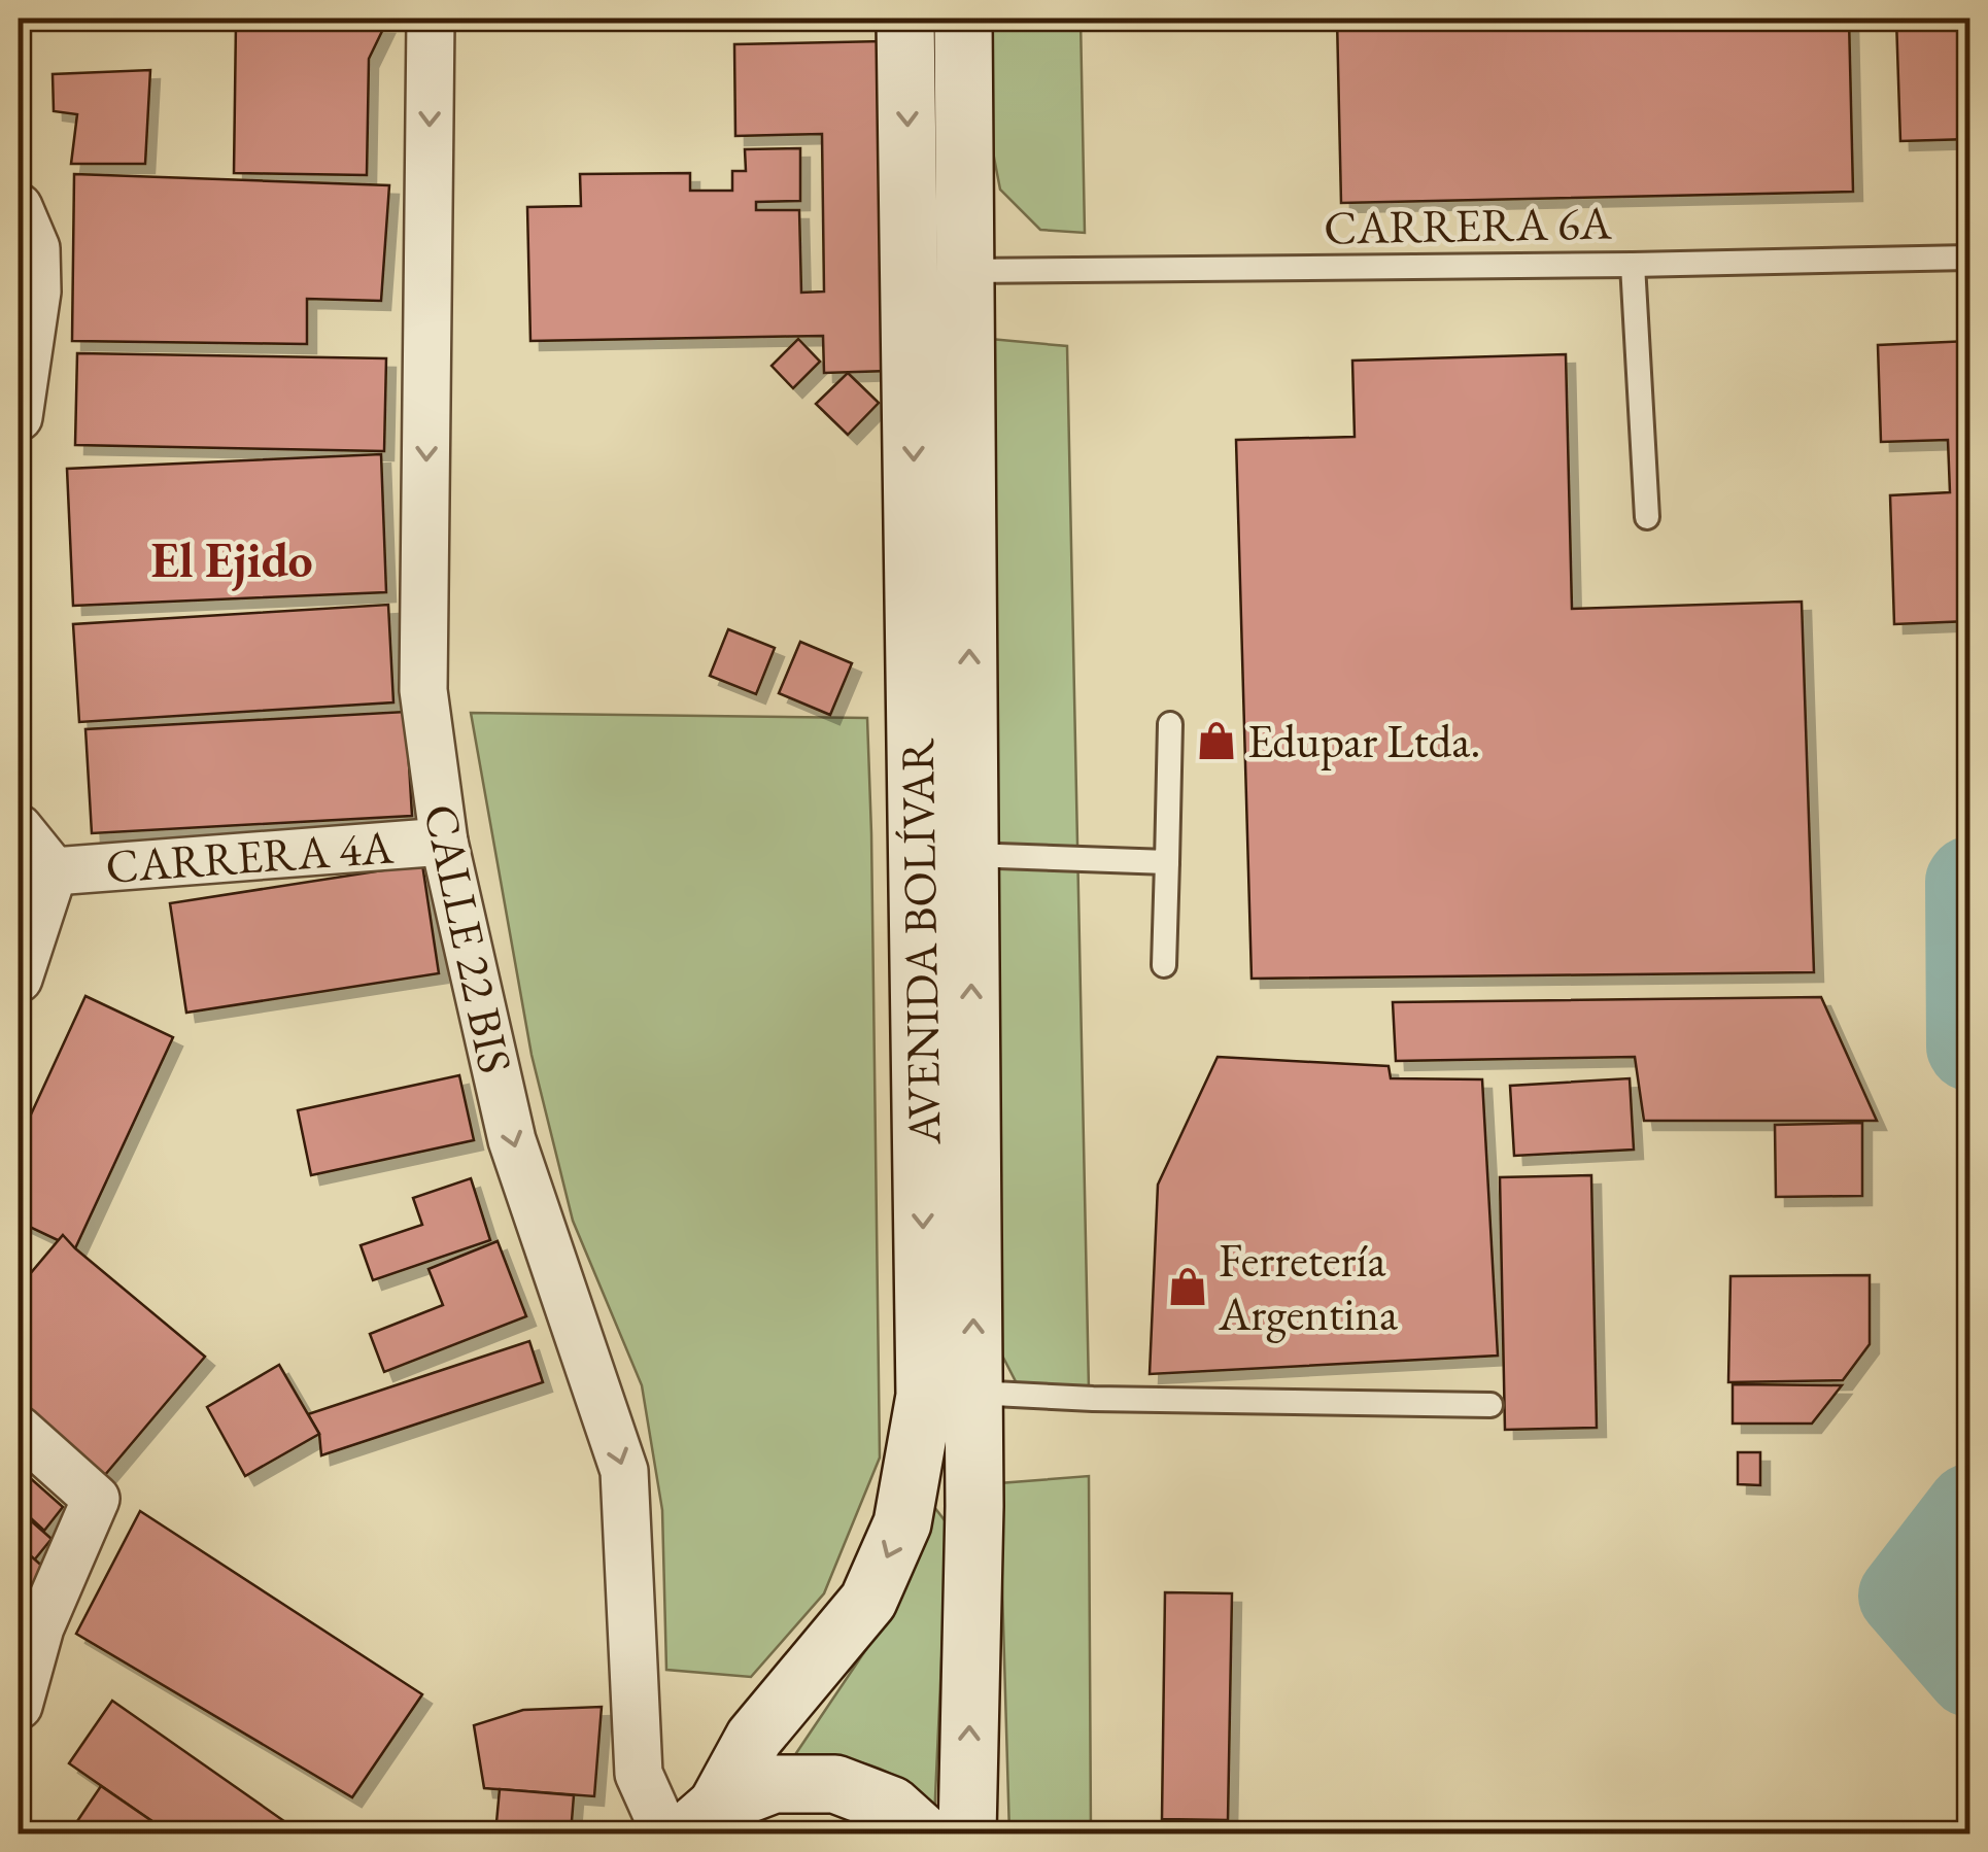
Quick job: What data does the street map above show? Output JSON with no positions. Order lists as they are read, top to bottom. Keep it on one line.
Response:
{"streets":{"main road":["AVENIDA BOLÍVAR"],"street":["CARRERA 4A","CALLE 22 BIS"],"lane":["CARRERA 6A"]},"crossings":[["CARRERA 6A","AVENIDA BOLÍVAR"],["CARRERA 4A","CALLE 22 BIS"]],"one_way":["CALLE 22 BIS"],"districts":["El Ejido"],"places":{"shop":["Edupar Ltda.","Ferretería Argentina"]}}
